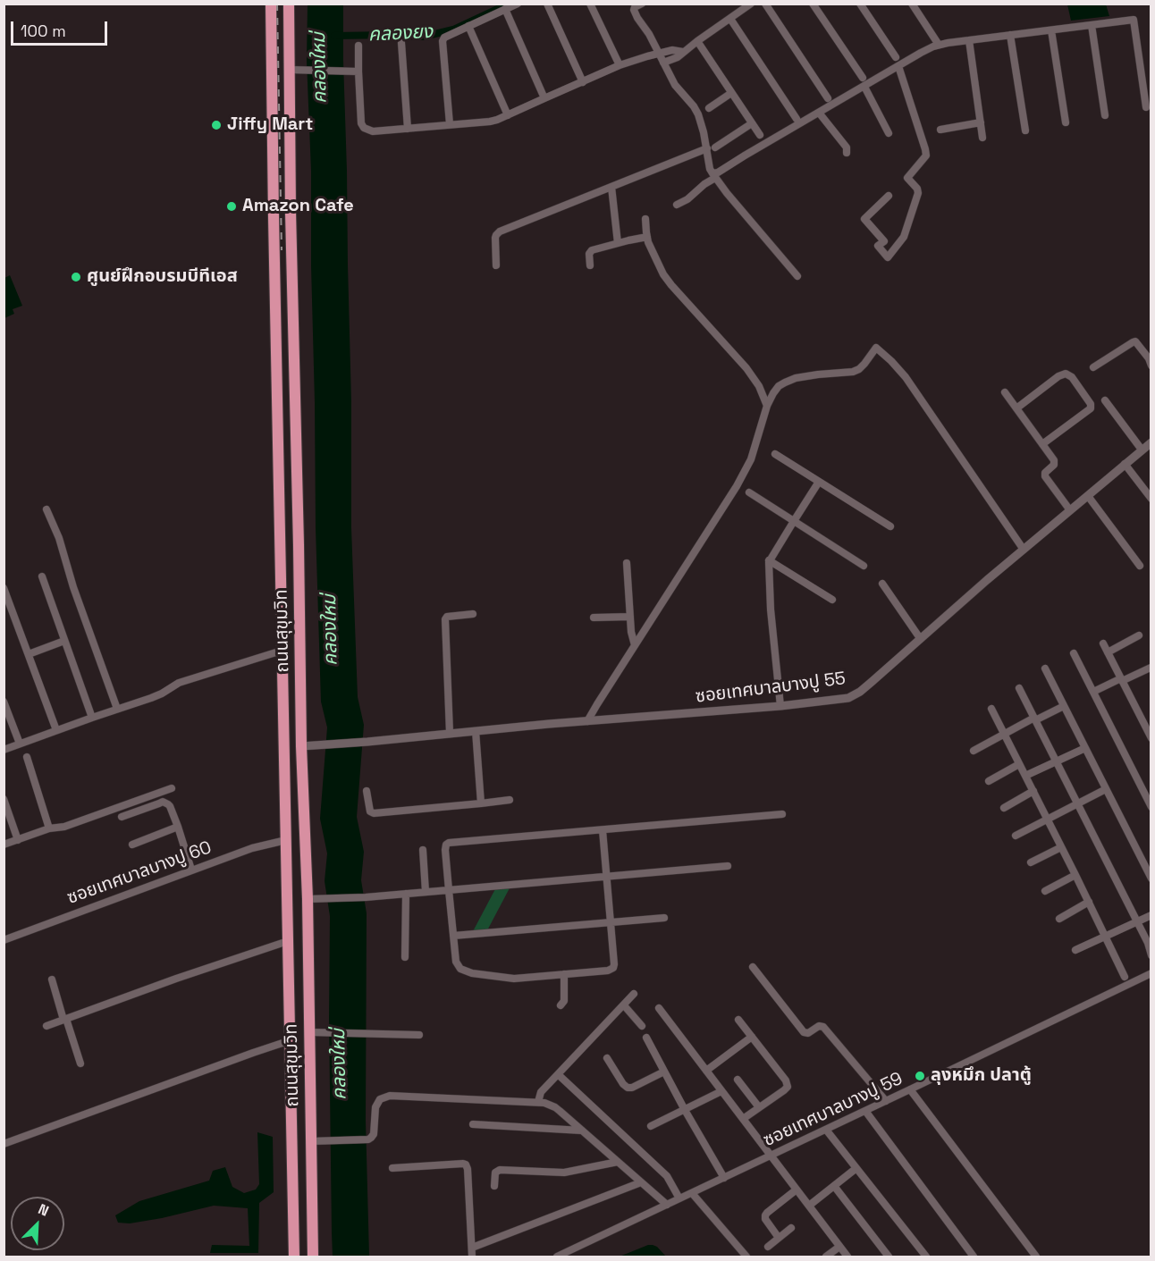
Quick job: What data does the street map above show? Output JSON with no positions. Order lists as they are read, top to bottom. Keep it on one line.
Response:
{"streets":{"highway":["ถนนสุขุมวิท"],"street":["ซอยเทศบาลบางปู 55","ซอยเทศบาลบางปู 60","ซอยเทศบาลบางปู 59"]},"crossings":[["ถนนสุขุมวิท","ซอยเทศบาลบางปู 55"],["ถนนสุขุมวิท","ซอยเทศบาลบางปู 60"]],"water":["คลองยง","คลองใหม่"],"places":["Jiffy Mart","Amazon Cafe","ศูนย์ฝึกอบรมบีทีเอส","ลุงหมึก ปลาตู้"],"scale_bar":"100 m","north":"top right"}
